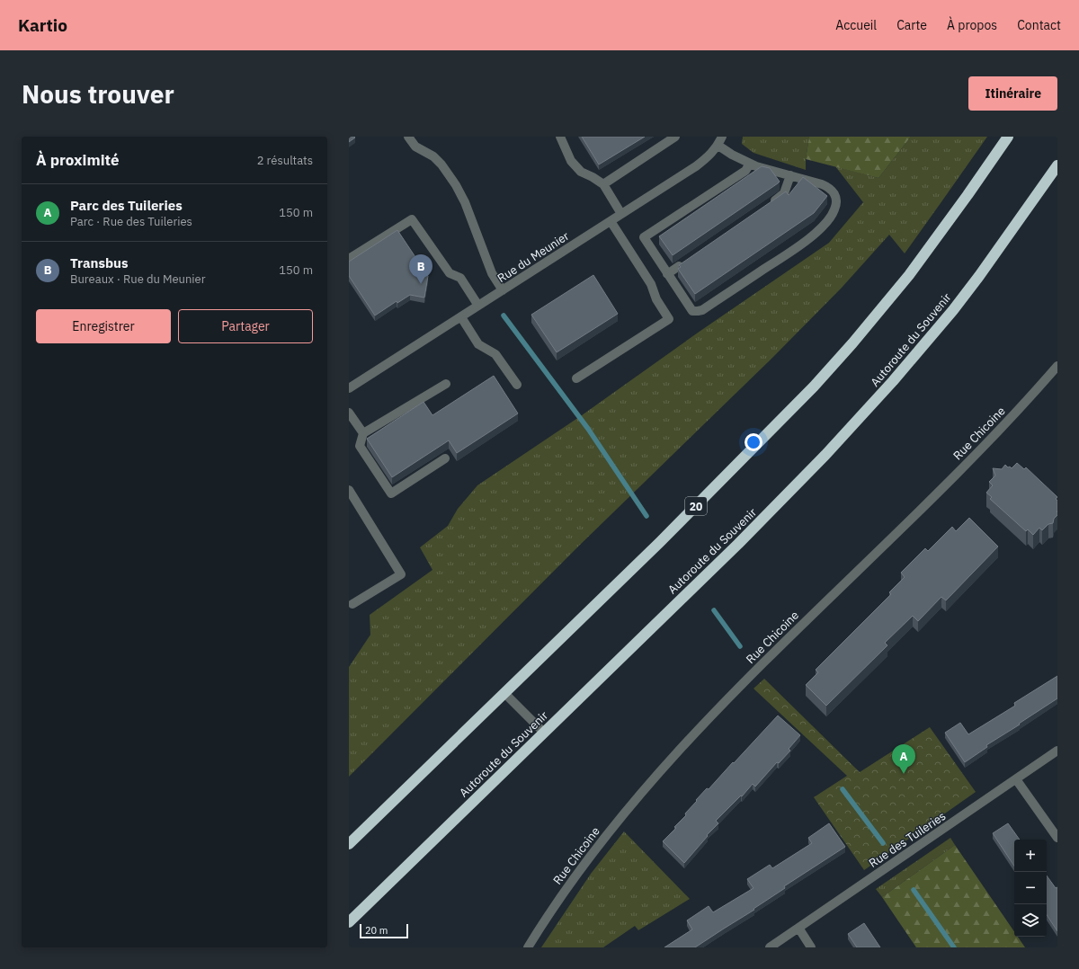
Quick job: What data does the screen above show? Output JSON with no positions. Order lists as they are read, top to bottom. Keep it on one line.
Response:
{"streets":{"highway":["Autoroute du Souvenir","20"],"street":["Rue du Meunier","Rue Chicoine","Rue des Tuileries"]},"scale_bar":"20 m","page":{"header":"Kartio","nav":["Accueil","Carte","À propos","Contact"],"buttons":["Itinéraire",["Enregistrer","Partager"]],"title":"Nous trouver","heading":["À proximité","2 résultats"],"list":[{"mark":"A","name":"Parc des Tuileries","note":"Parc · Rue des Tuileries","value":"150 m"},{"mark":"B","name":"Transbus","note":"Bureaux · Rue du Meunier","value":"150 m"}],"pins":["B","A"],"map_buttons":["+","−"],"scale":"20 m"}}
